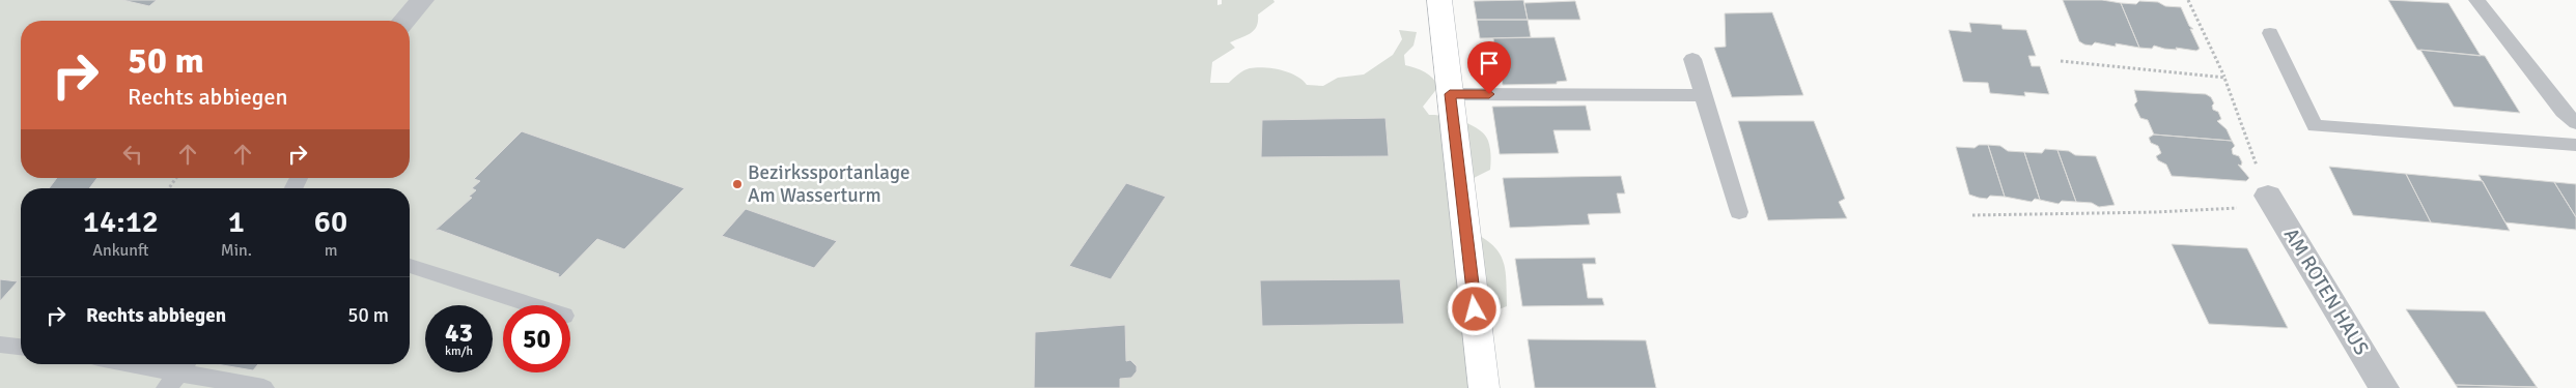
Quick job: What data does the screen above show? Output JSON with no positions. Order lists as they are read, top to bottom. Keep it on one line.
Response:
{"streets":{"street":["AM ROTEN HAUS"]},"places":["Bezirkssportanlage Am Wasserturm"],"page":{"turn":["50 m","Rechts abbiegen"],"eta":["14:12","Ankunft","1","Min.","60","m"],"list":[{"name":"Rechts abbiegen","value":"50 m"}],"speed":"43 km/h","limit":"50"}}
